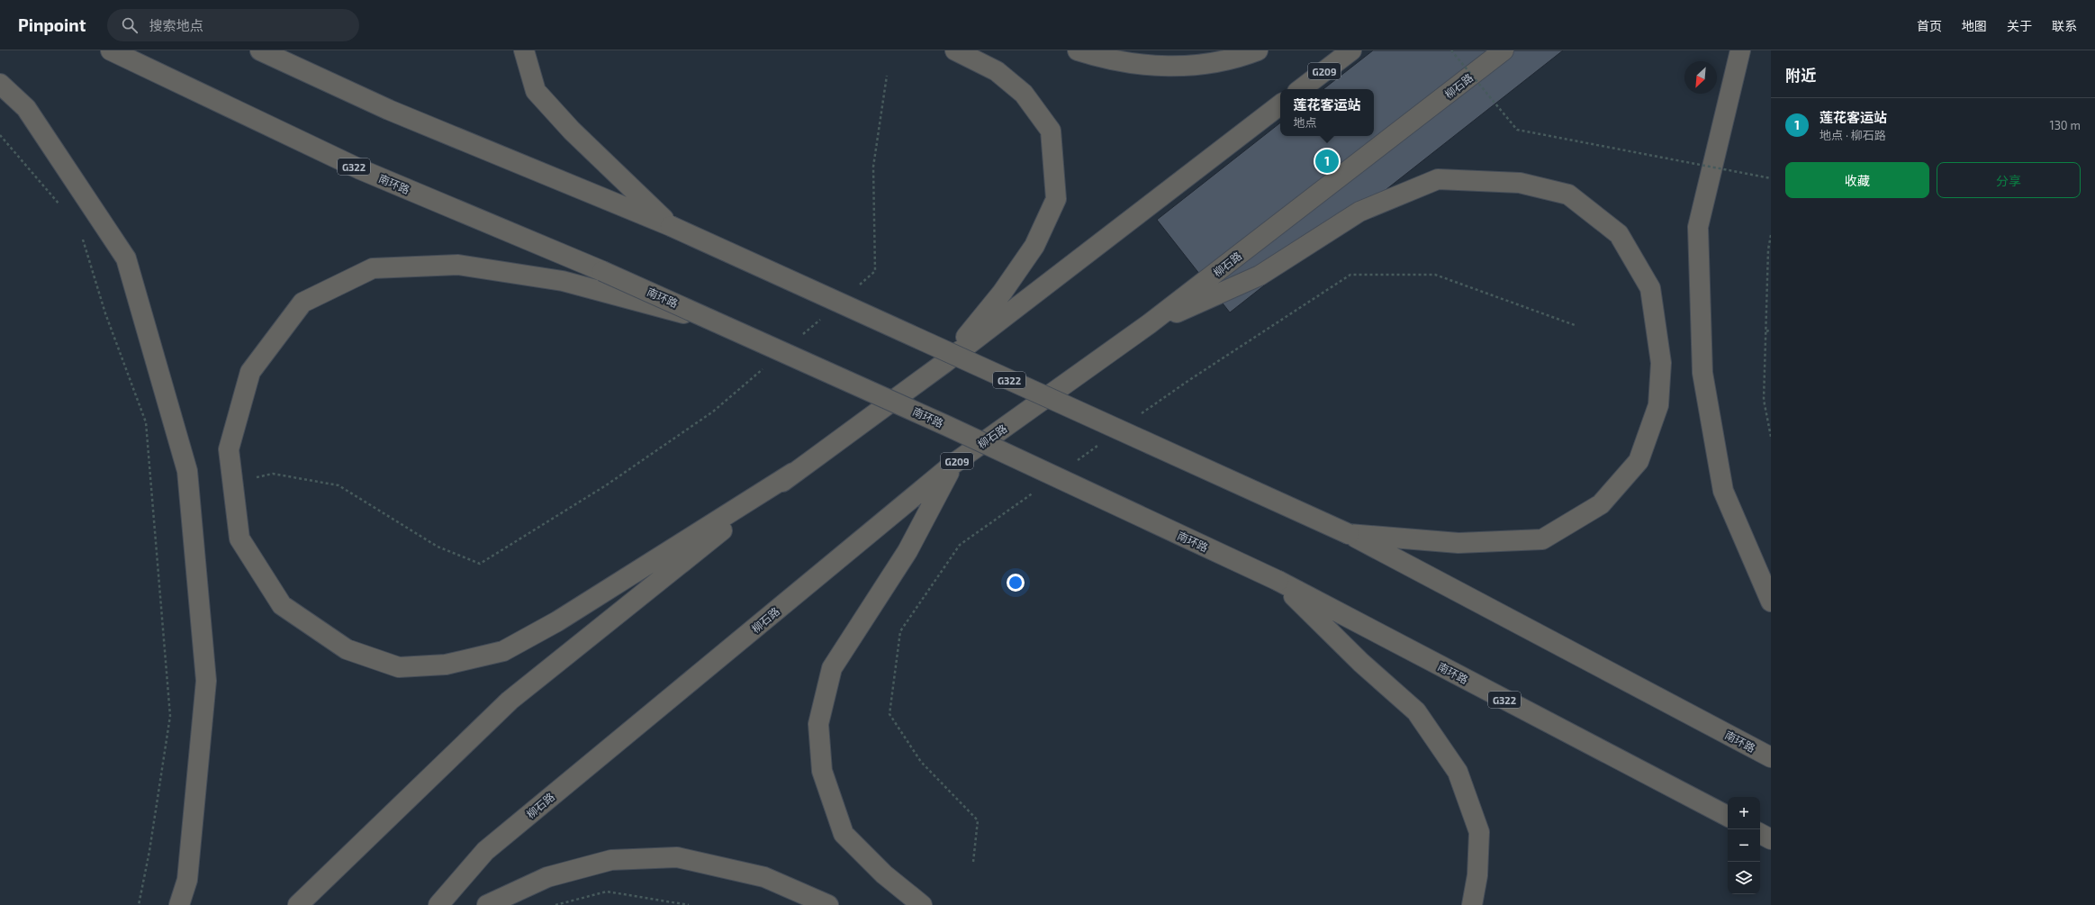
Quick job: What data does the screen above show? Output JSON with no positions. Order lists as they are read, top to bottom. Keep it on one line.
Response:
{"streets":{"highway":["G209","柳石路","G322","南环路"]},"north":"bottom left","page":{"header":"Pinpoint","search":"搜索地点","nav":["首页","地图","关于","联系"],"heading":"附近","popup":["莲花客运站","地点"],"list":[{"mark":"1","name":"莲花客运站","note":"地点 · 柳石路","value":"130 m"}],"pins":"1","buttons":["收藏","分享"],"map_buttons":["+","−"]}}
